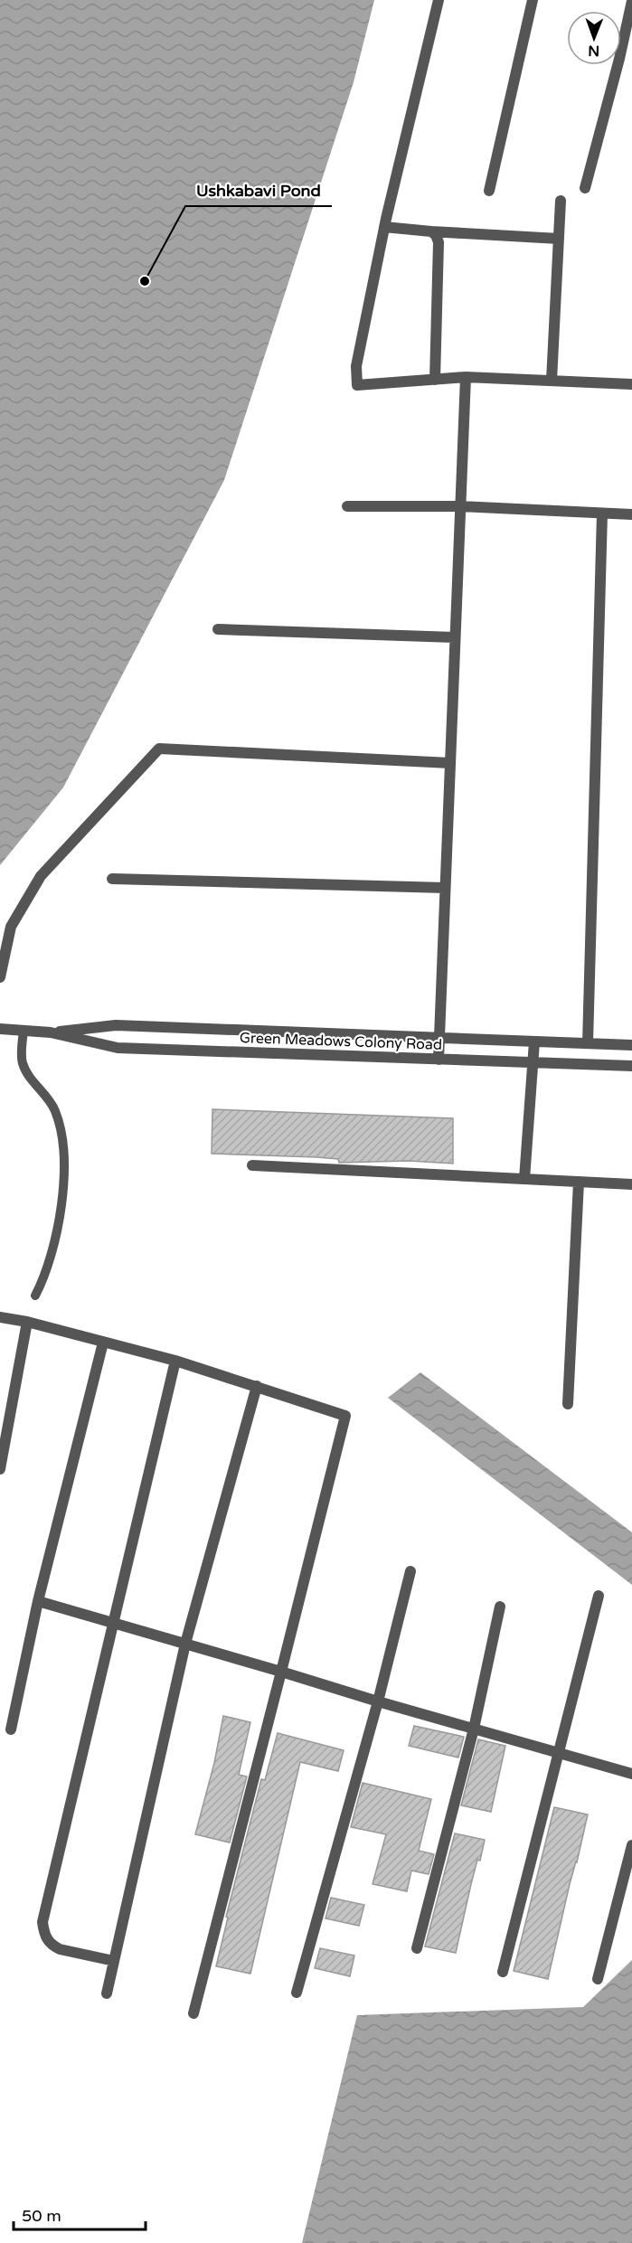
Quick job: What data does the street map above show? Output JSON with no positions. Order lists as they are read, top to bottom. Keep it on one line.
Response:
{"streets":{"street":["Green Meadows Colony Road"]},"places":["Ushkabavi Pond"],"scale_bar":"50 m","north":"bottom"}
